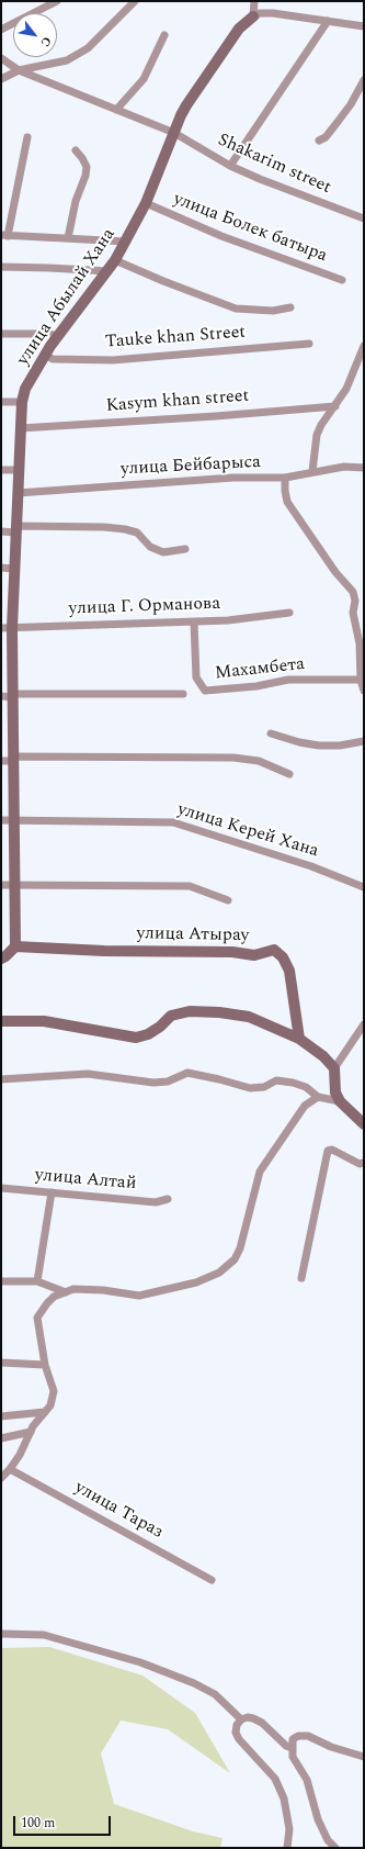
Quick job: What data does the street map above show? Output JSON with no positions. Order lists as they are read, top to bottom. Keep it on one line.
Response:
{"streets":{"street":["Shakarim street","улица Болек батыра","улица Абылай Хана","Tauke khan Street","Kasym khan street","улица Бейбарыса","улица Г. Орманова","Махамбета","улица Керей Хана","улица Атырау","улица Алтай","улица Тараз"]},"crossings":[["Shakarim street","улица Абылай Хана"],["улица Болек батыра","улица Абылай Хана"],["улица Абылай Хана","Tauke khan Street"],["улица Абылай Хана","Kasym khan street"],["улица Абылай Хана","улица Бейбарыса"],["улица Абылай Хана","улица Г. Орманова"],["улица Абылай Хана","улица Керей Хана"],["улица Абылай Хана","улица Атырау"],["улица Г. Орманова","Махамбета"]],"scale_bar":"100 m","north":"bottom right"}
